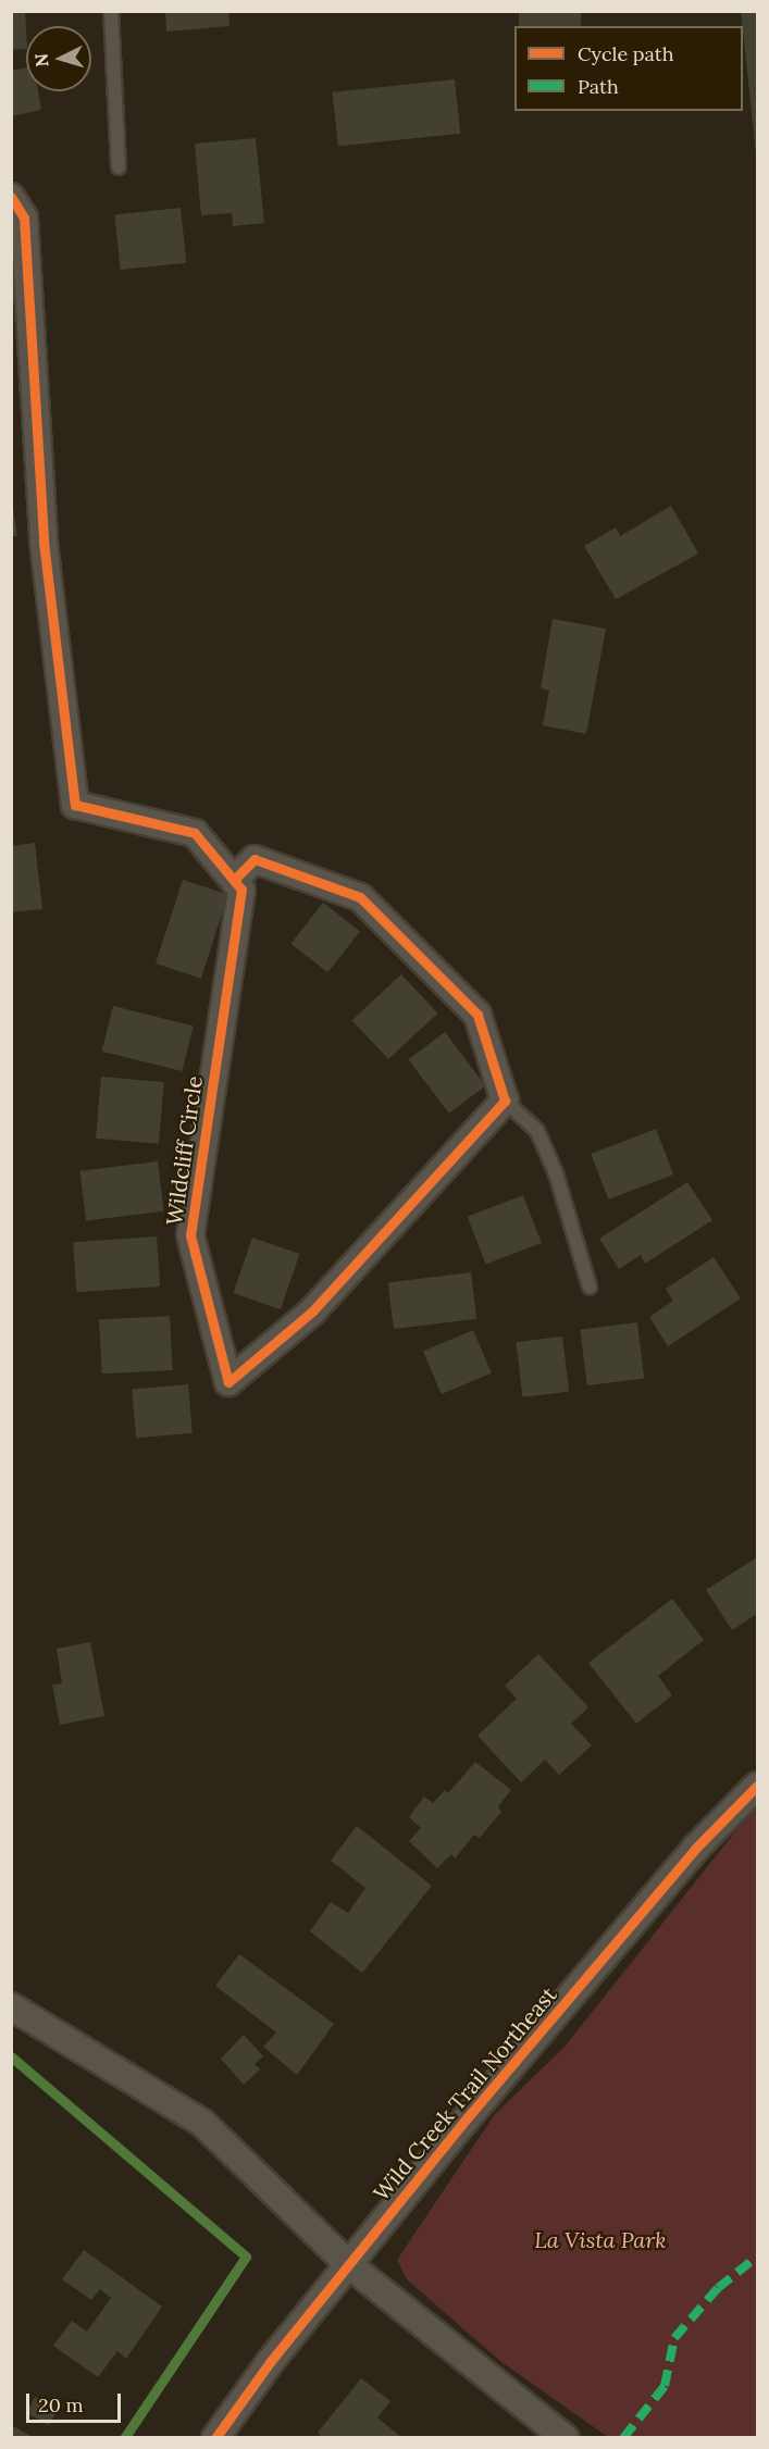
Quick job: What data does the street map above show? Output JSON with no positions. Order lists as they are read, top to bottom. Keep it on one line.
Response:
{"streets":{"street":["Wildcliff Circle","Wild Creek Trail Northeast"]},"parks":["La Vista Park"],"legend":["Cycle path","Path"],"scale_bar":"20 m","north":"left"}
